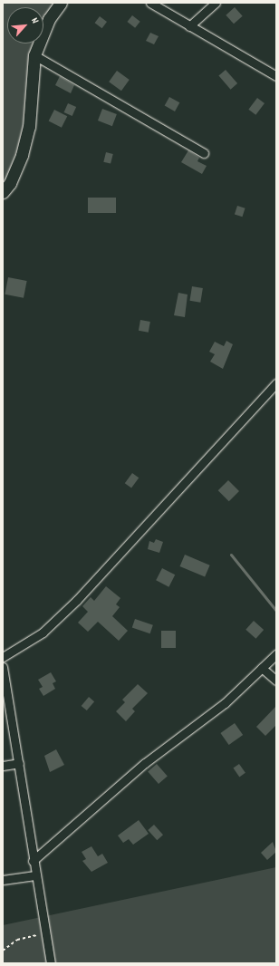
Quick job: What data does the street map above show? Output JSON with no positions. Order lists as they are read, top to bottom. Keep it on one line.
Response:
{"north":"top right"}
